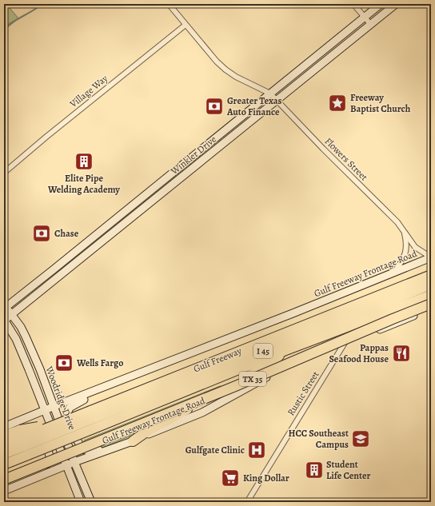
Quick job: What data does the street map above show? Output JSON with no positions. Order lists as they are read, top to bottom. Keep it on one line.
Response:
{"streets":{"highway":["I 45","Gulf Freeway","TX 35"],"main road":["Winkler Drive","Gulf Freeway Frontage Road","Woodridge Drive"],"street":["Village Way","Flowers Street","Rustic Street"]},"crossings":[["Village Way","Flowers Street"],["Winkler Drive","Flowers Street"],["Winkler Drive","Woodridge Drive"],["Gulf Freeway Frontage Road","Gulf Freeway"],["Gulf Freeway Frontage Road","Rustic Street"],["Gulf Freeway Frontage Road","Woodridge Drive"]],"places":{"place":["Freeway Baptist Church"],"bank":["Greater Texas Auto Finance","Chase","Wells Fargo"],"building":["Elite Pipe Welding Academy","Student Life Center"],"restaurant":["Pappas Seafood House"],"school or university":["HCC Southeast Campus"],"hospital":["Gulfgate Clinic"],"supermarket":["King Dollar"]}}
